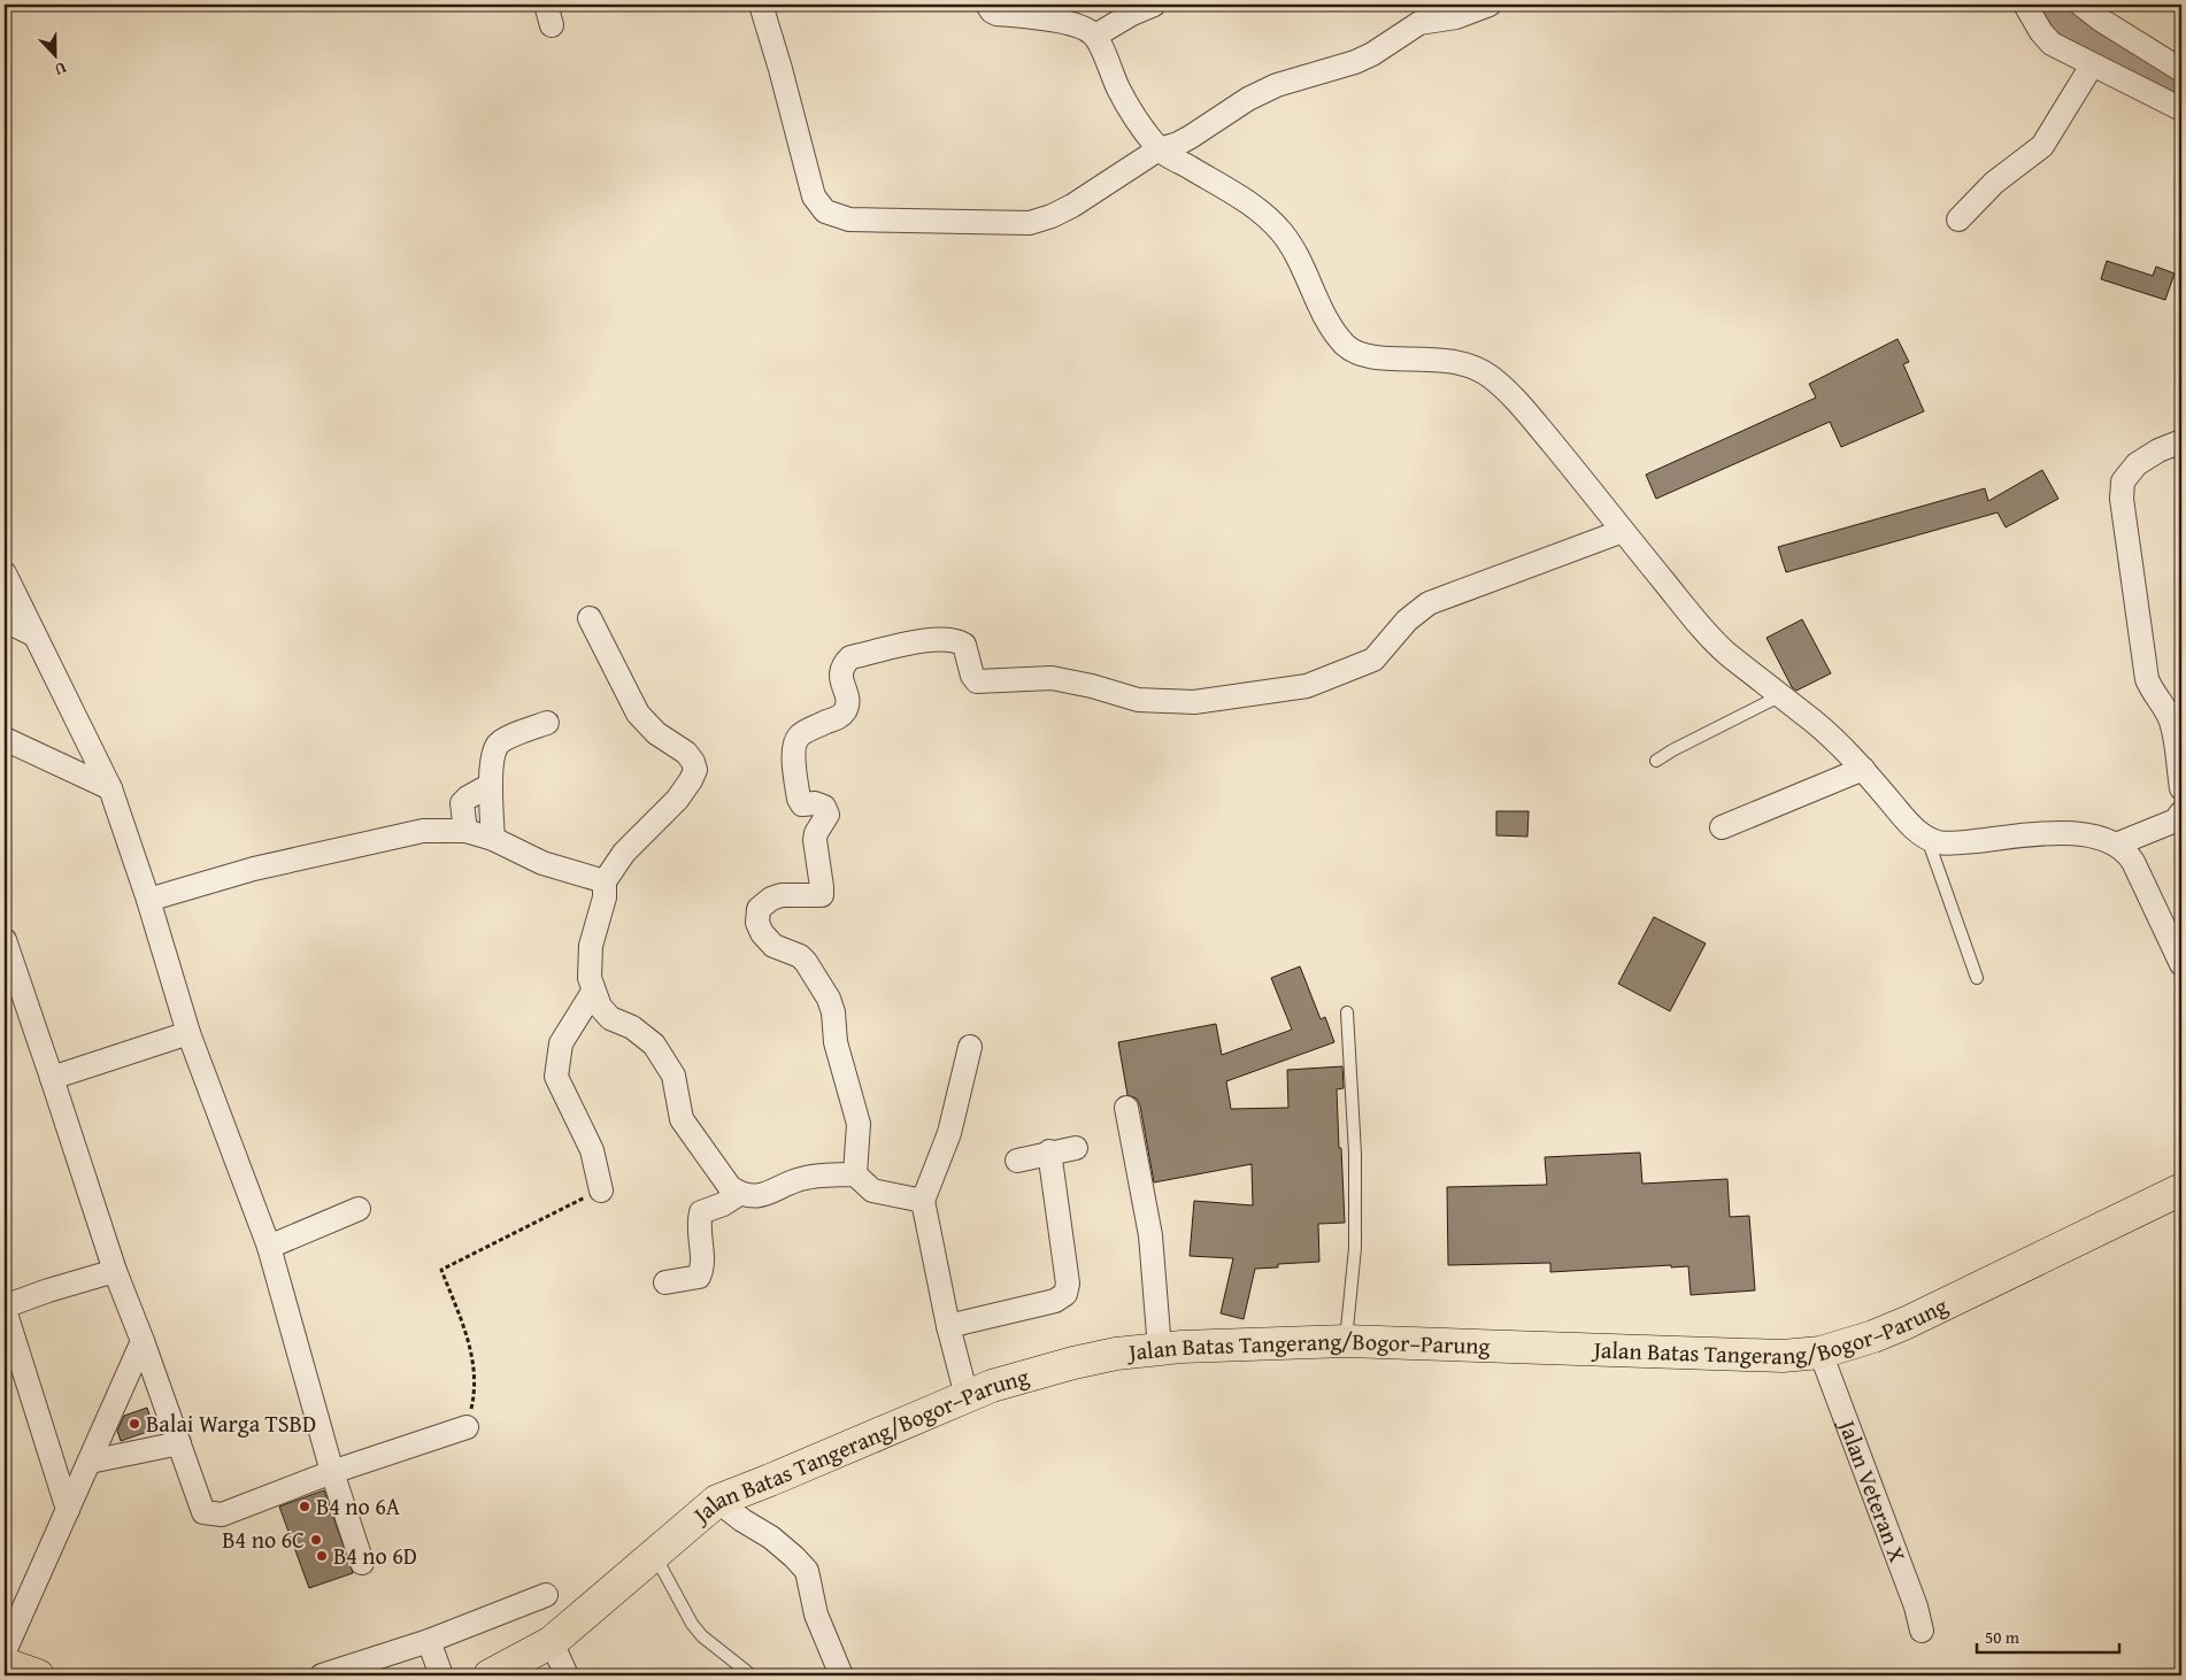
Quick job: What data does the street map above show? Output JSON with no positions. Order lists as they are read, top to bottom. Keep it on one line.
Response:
{"streets":{"main road":["Jalan Batas Tangerang/Bogor–Parung"],"street":["Jalan Veteran X"]},"crossings":[["Jalan Batas Tangerang/Bogor–Parung","Jalan Veteran X"]],"places":["Balai Warga TSBD","B4 no 6A","B4 no 6C","B4 no 6D"],"scale_bar":"50 m","north":"bottom"}
